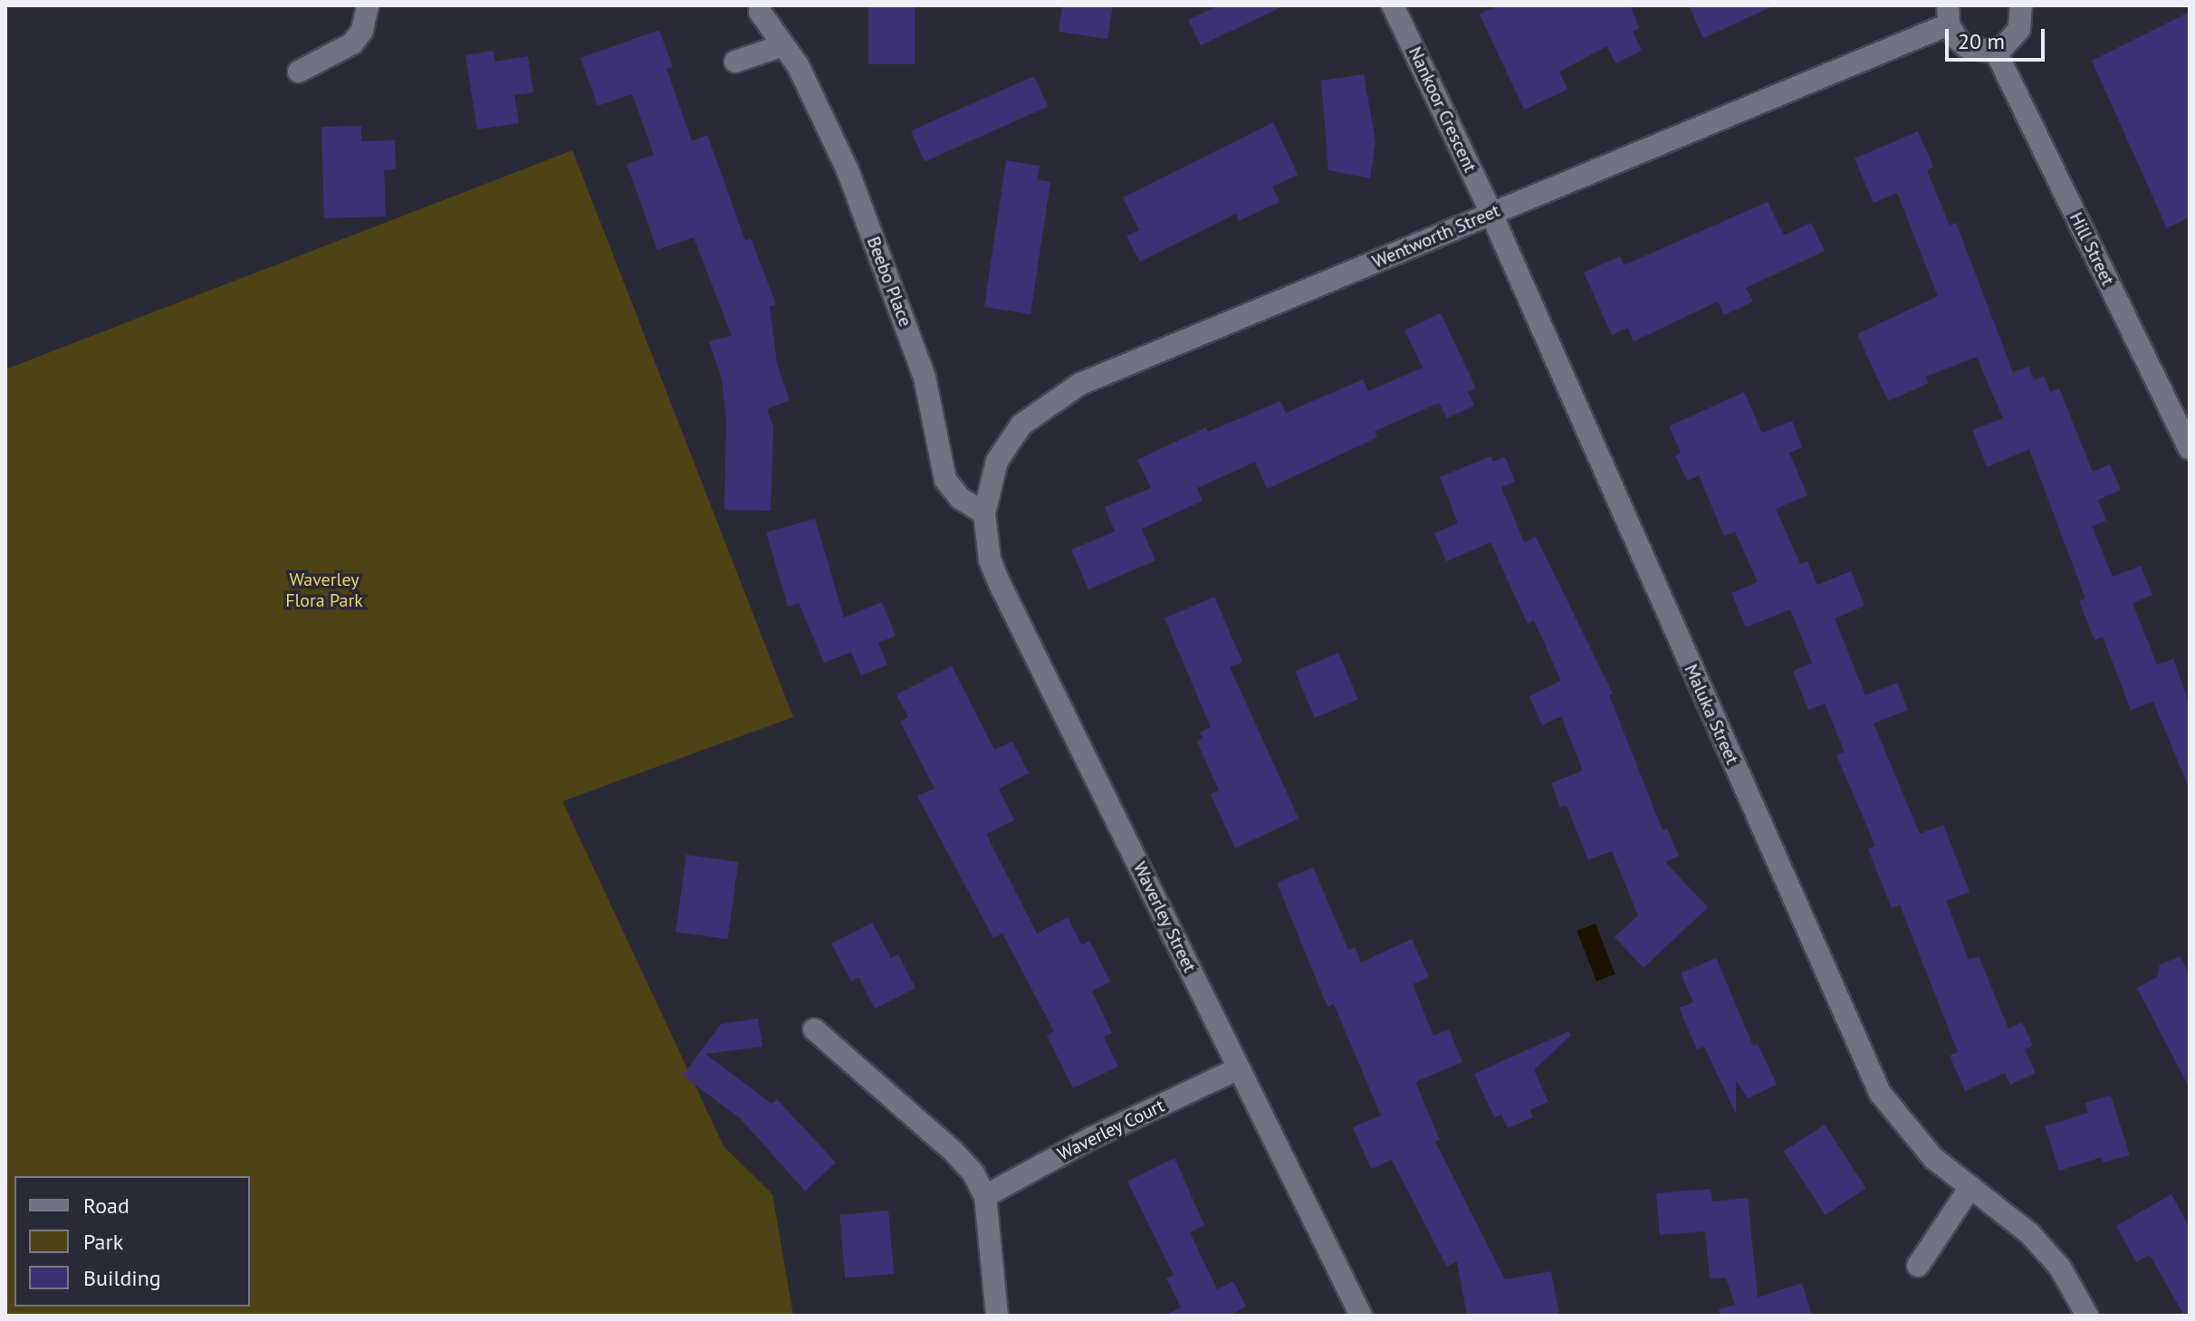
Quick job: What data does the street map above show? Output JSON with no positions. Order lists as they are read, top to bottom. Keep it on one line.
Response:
{"streets":{"street":["Nankoor Crescent","Wentworth Street","Hill Street","Beebo Place","Maluka Street","Waverley Street","Waverley Court"]},"crossings":[["Nankoor Crescent","Wentworth Street"],["Nankoor Crescent","Maluka Street"],["Wentworth Street","Beebo Place"],["Wentworth Street","Maluka Street"],["Wentworth Street","Waverley Street"],["Beebo Place","Waverley Street"],["Waverley Street","Waverley Court"]],"parks":["Waverley Flora Park"],"legend":["Road","Park","Building"],"scale_bar":"20 m"}
